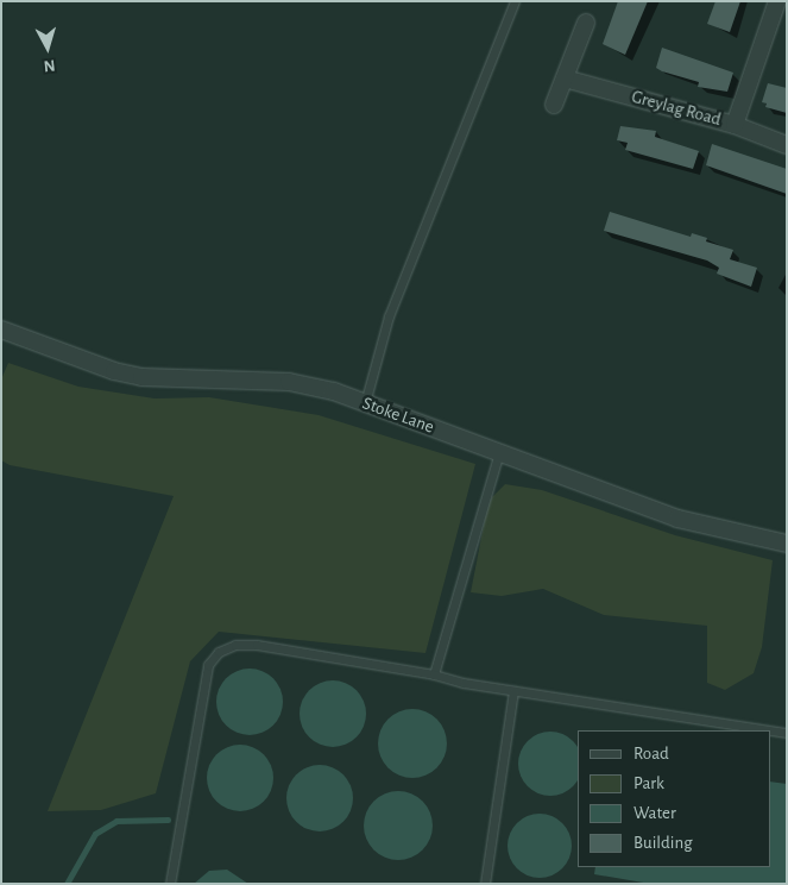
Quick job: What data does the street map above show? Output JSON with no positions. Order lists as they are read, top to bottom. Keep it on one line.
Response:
{"streets":{"street":["Greylag Road","Stoke Lane"]},"legend":["Road","Park","Water","Building"],"north":"bottom"}
